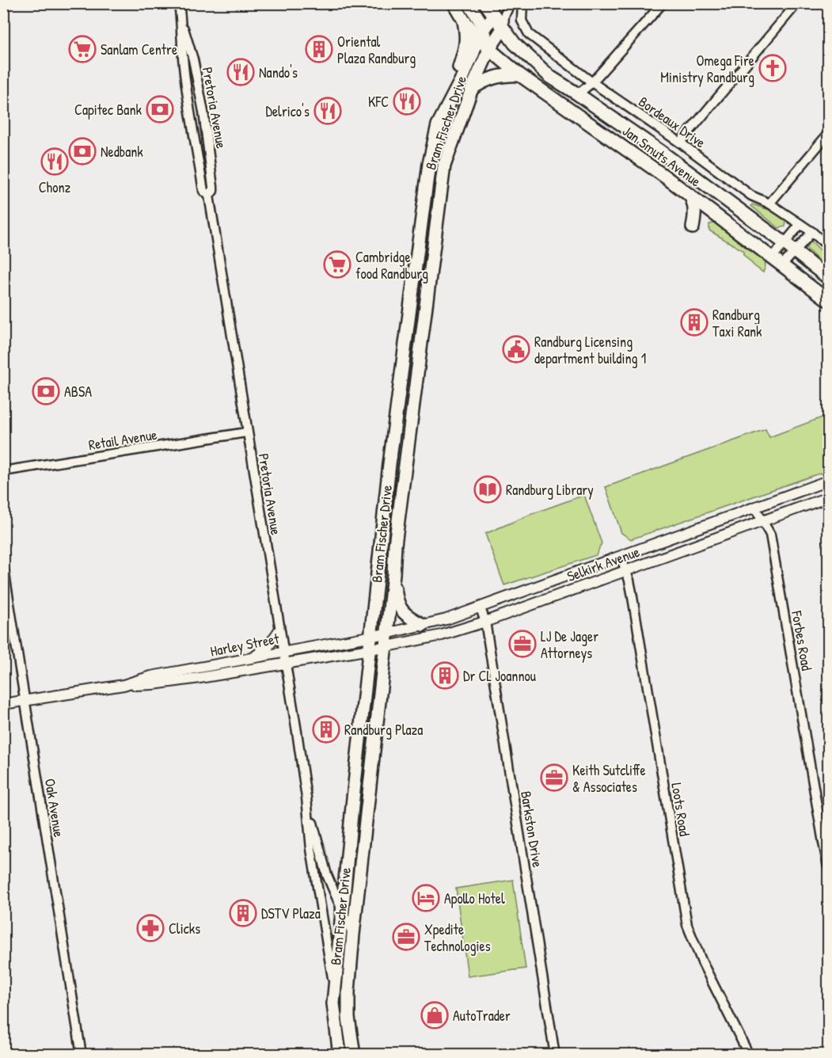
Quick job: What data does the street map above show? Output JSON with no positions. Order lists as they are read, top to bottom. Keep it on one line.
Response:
{"streets":{"main road":["Bram Fischer Drive","Jan Smuts Avenue"],"street":["Pretoria Avenue","Bordeaux Drive","Retail Avenue","Selkirk Avenue","Forbes Road","Harley Street","Oak Avenue","Loots Road","Barkston Drive"]},"crossings":[["Pretoria Avenue","Bram Fischer Drive"],["Pretoria Avenue","Retail Avenue"],["Pretoria Avenue","Harley Street"],["Bram Fischer Drive","Jan Smuts Avenue"],["Bram Fischer Drive","Selkirk Avenue"],["Bram Fischer Drive","Harley Street"],["Selkirk Avenue","Forbes Road"],["Selkirk Avenue","Harley Street"],["Selkirk Avenue","Loots Road"],["Selkirk Avenue","Barkston Drive"],["Harley Street","Oak Avenue"]],"places":{"supermarket":["Sanlam Centre","Cambridge food Randburg"],"building":["Oriental Plaza Randburg","Randburg Taxi Rank","Dr CL Joannou","Randburg Plaza","DSTV Plaza"],"church":["Omega Fire Ministry Randburg"],"restaurant":["Nando's","KFC","Delrico's","Chonz"],"bank":["Capitec Bank","Nedbank","ABSA"],"public building":["Randburg Licensing department building 1"],"library":["Randburg Library"],"office":["LJ De Jager Attorneys","Keith Sutcliffe & Associates","Xpedite Technologies"],"hotel":["Apollo Hotel"],"pharmacy":["Clicks"],"shop":["AutoTrader"]}}
